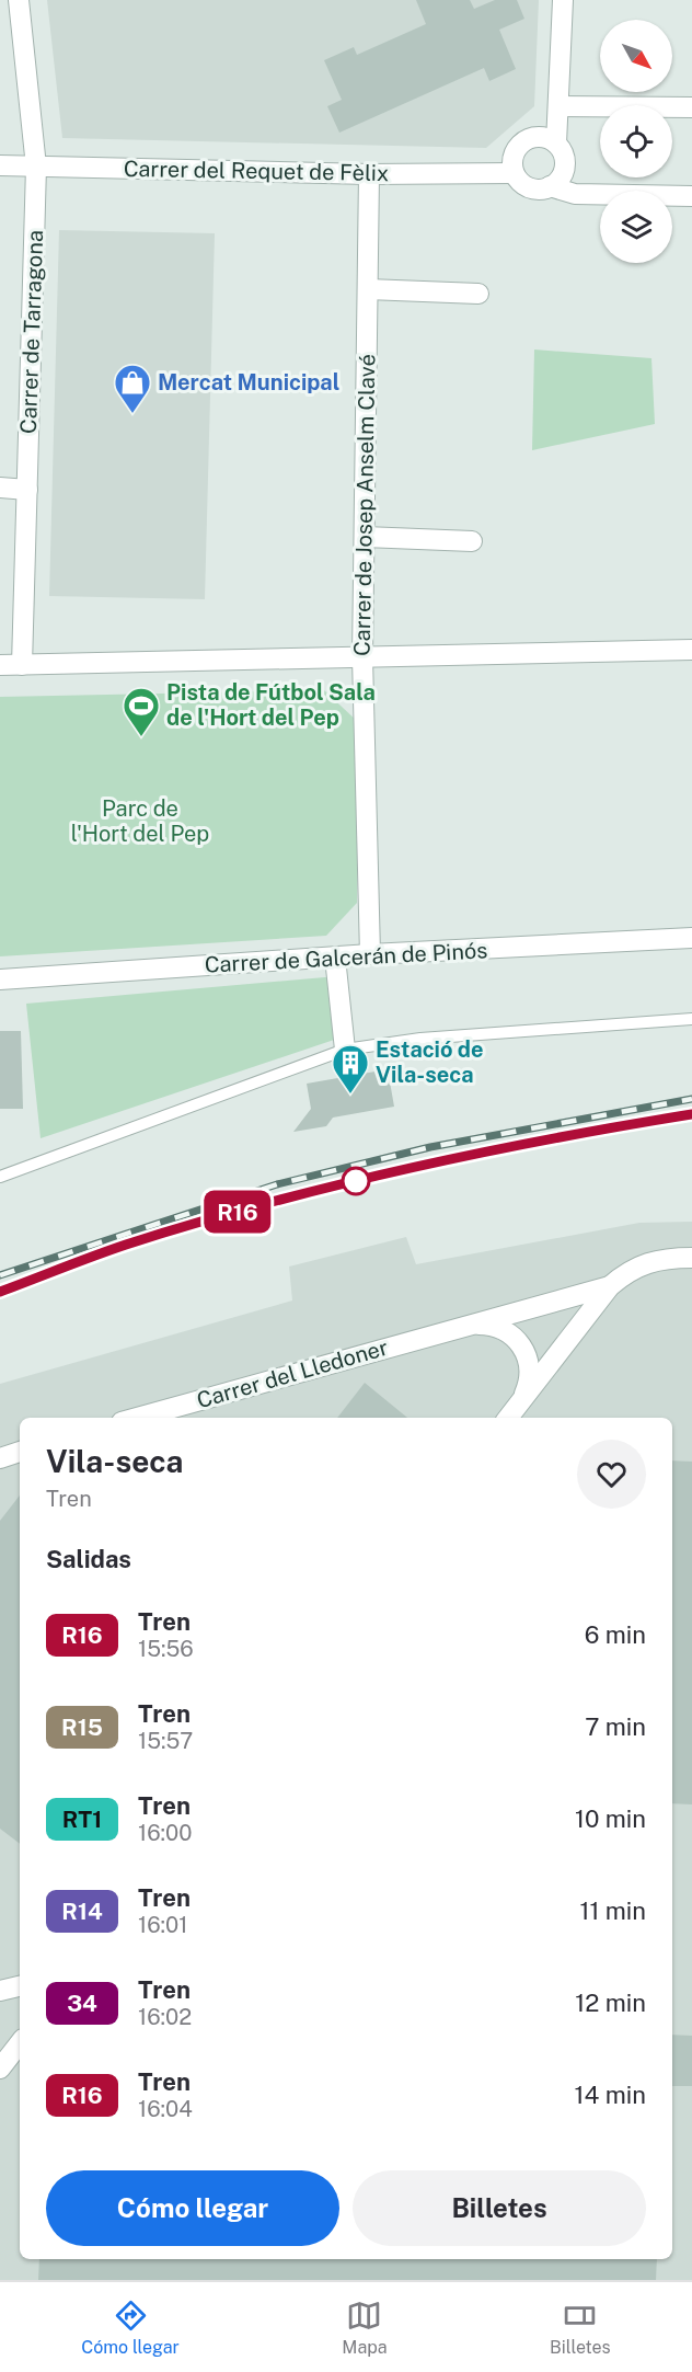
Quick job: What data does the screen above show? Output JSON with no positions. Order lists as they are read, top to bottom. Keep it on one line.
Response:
{"streets":{"street":["Carrer del Requet de Fèlix","Carrer de Tarragona","Carrer de Josep Anselm Clavé","Carrer de Galcerán de Pinós","Carrer del Lledoner"]},"crossings":[["Carrer del Requet de Fèlix","Carrer de Tarragona"],["Carrer del Requet de Fèlix","Carrer de Josep Anselm Clavé"],["Carrer de Josep Anselm Clavé","Carrer de Galcerán de Pinós"]],"parks":["Parc de l'Hort del Pep"],"places":{"shop":["Mercat Municipal"],"sports":["Pista de Fútbol Sala de l'Hort del Pep"],"building":["Estació de Vila-seca"]},"north":"bottom right","page":{"on_map":"R16","heading":[["Vila-seca","Tren"],"Salidas"],"list":[{"mark":"R16","name":"Tren","note":"15:56","value":"6 min"},{"mark":"R15","name":"Tren","note":"15:57","value":"7 min"},{"mark":"RT1","name":"Tren","note":"16:00","value":"10 min"},{"mark":"R14","name":"Tren","note":"16:01","value":"11 min"},{"mark":"34","name":"Tren","note":"16:02","value":"12 min"},{"mark":"R16","name":"Tren","note":"16:04","value":"14 min"}],"buttons":["Cómo llegar","Billetes"],"tabs":["Cómo llegar","Mapa","Billetes"]}}
